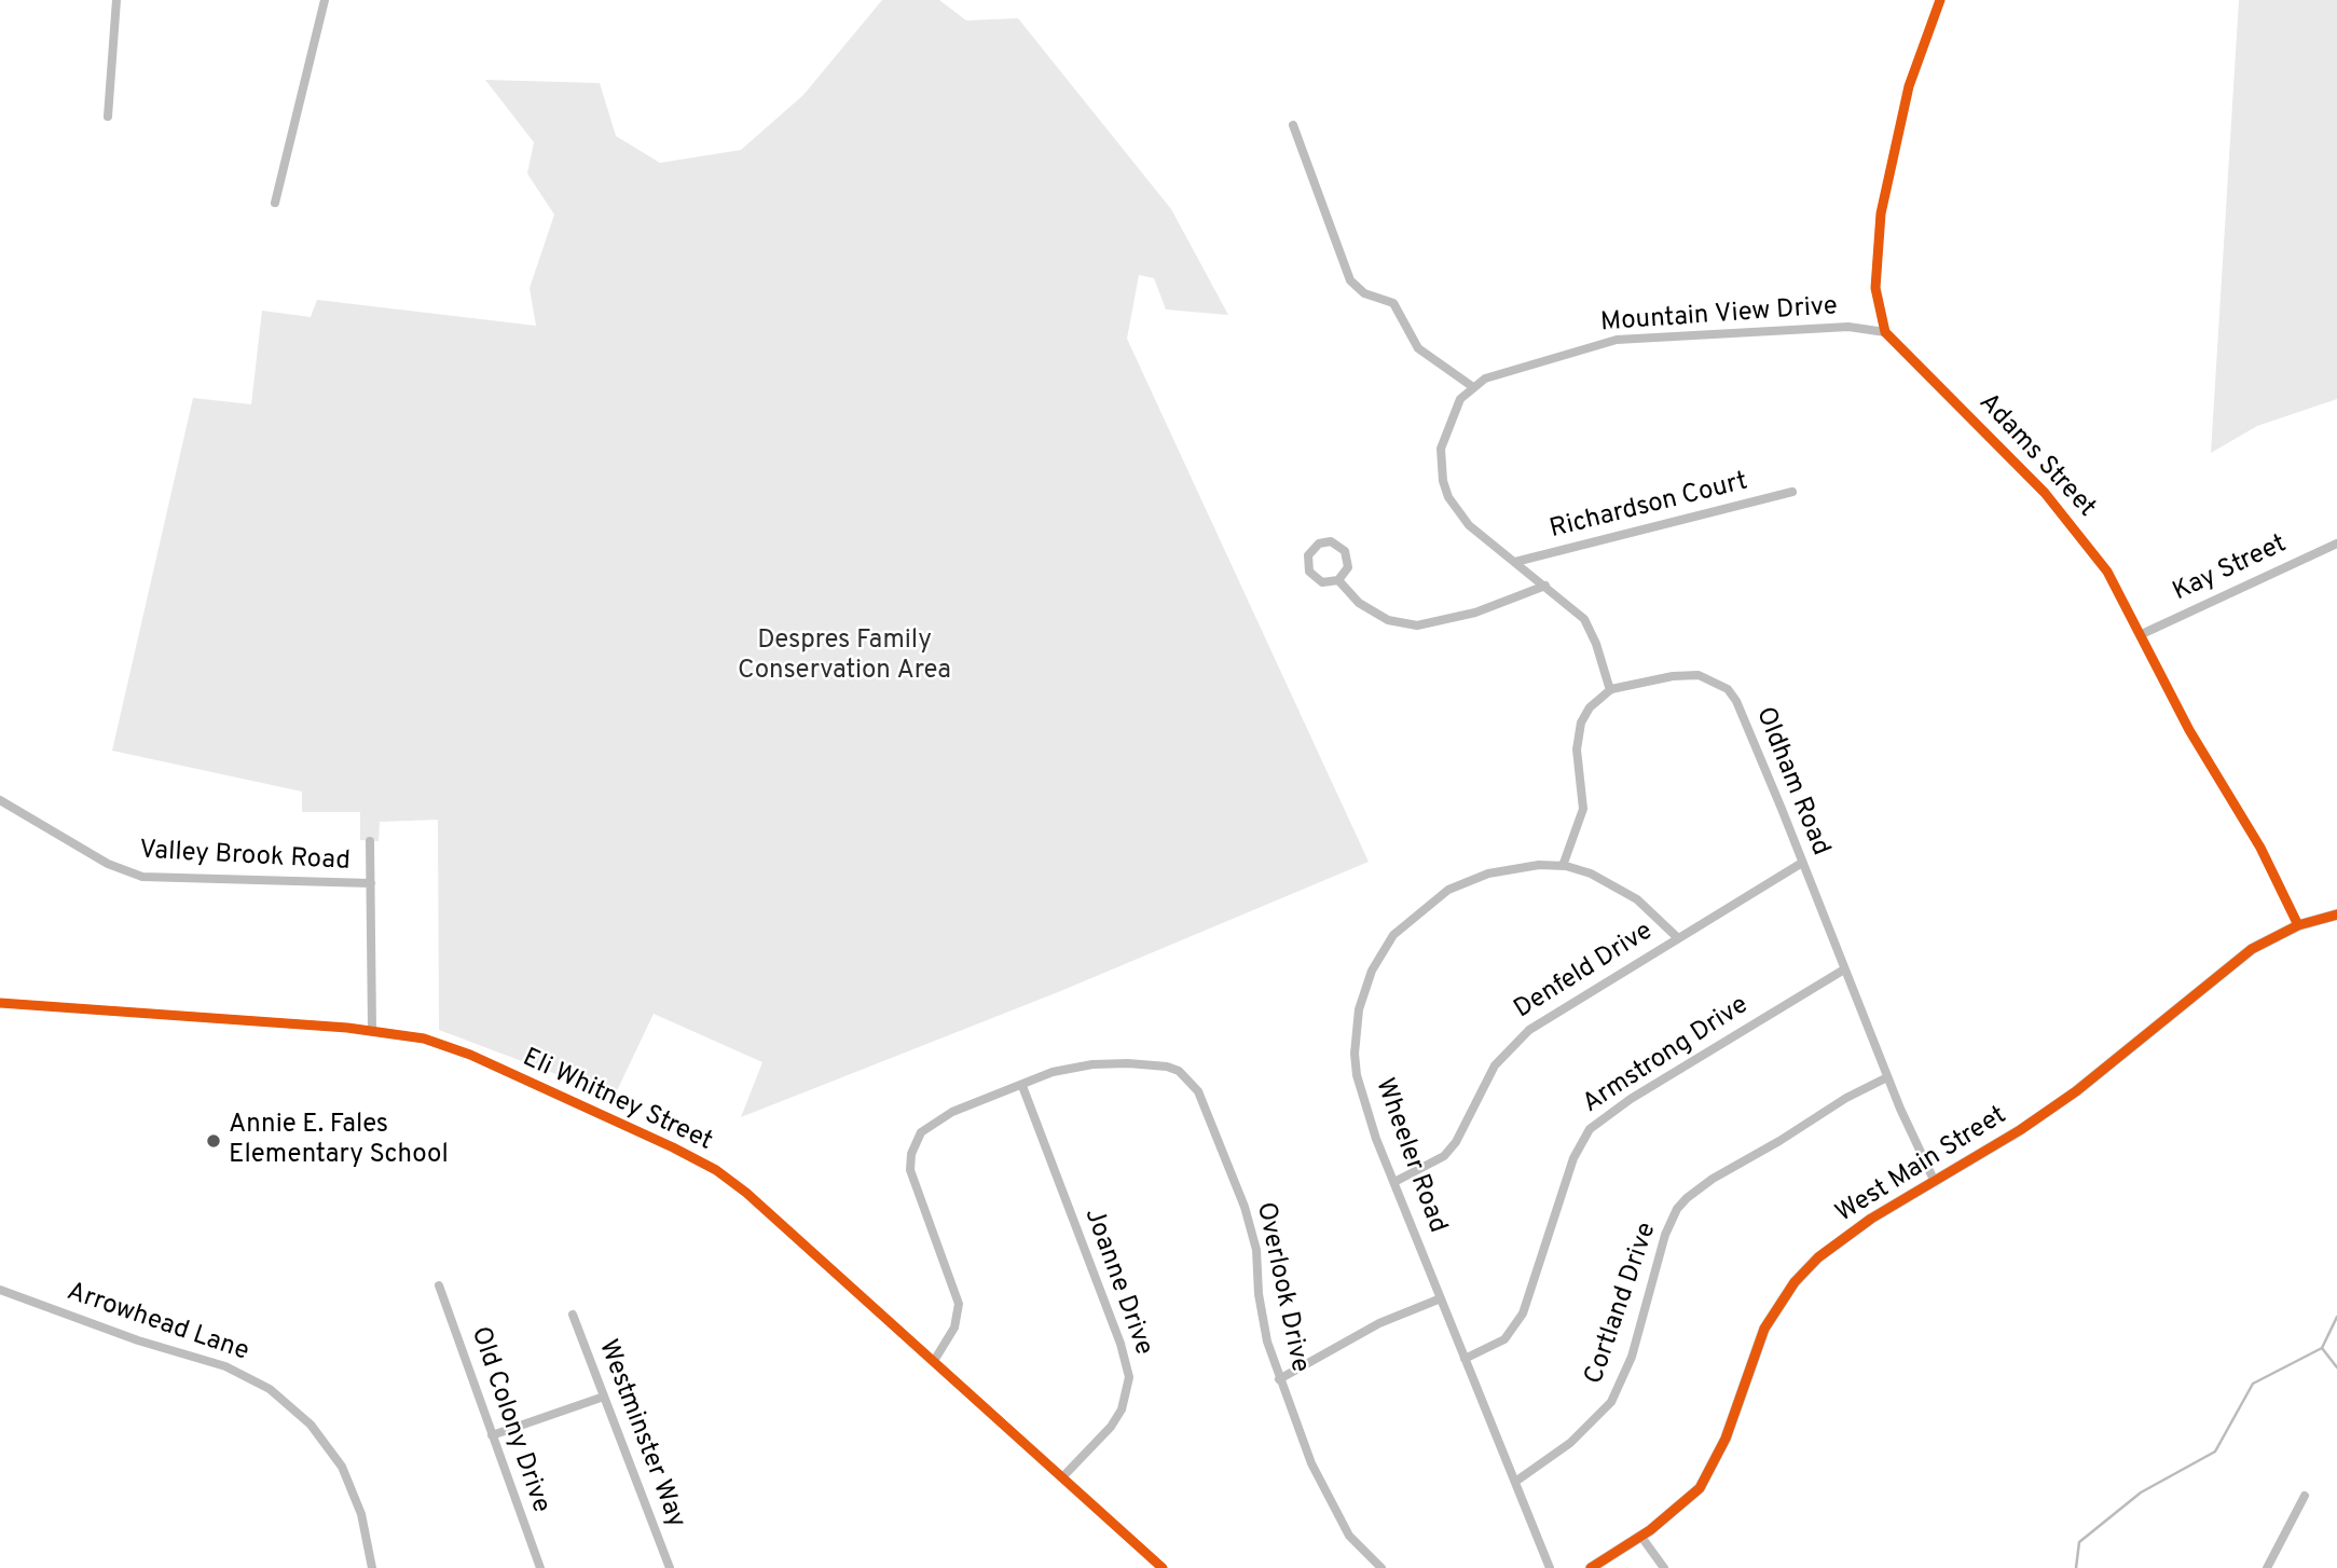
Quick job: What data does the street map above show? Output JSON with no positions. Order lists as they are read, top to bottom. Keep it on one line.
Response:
{"streets":{"street":["Mountain View Drive","Adams Street","Richardson Court","Kay Street","Oldham Road","Valley Brook Road","Denfeld Drive","Armstrong Drive","Eli Whitney Street","Wheeler Road","West Main Street","Joanne Drive","Overlook Drive","Cortland Drive","Arrowhead Lane","Old Colony Drive","Westminster Way"]},"crossings":[["Mountain View Drive","Adams Street"],["Adams Street","Kay Street"],["Adams Street","West Main Street"],["Oldham Road","Denfeld Drive"],["Oldham Road","Armstrong Drive"],["Oldham Road","West Main Street"],["Oldham Road","Cortland Drive"],["Denfeld Drive","Wheeler Road"],["Armstrong Drive","Wheeler Road"],["Eli Whitney Street","Joanne Drive"],["Eli Whitney Street","Overlook Drive"],["Wheeler Road","Cortland Drive"],["Joanne Drive","Overlook Drive"]],"parks":["Despres Family Conservation Area"],"places":["Annie E. Fales Elementary School"]}
